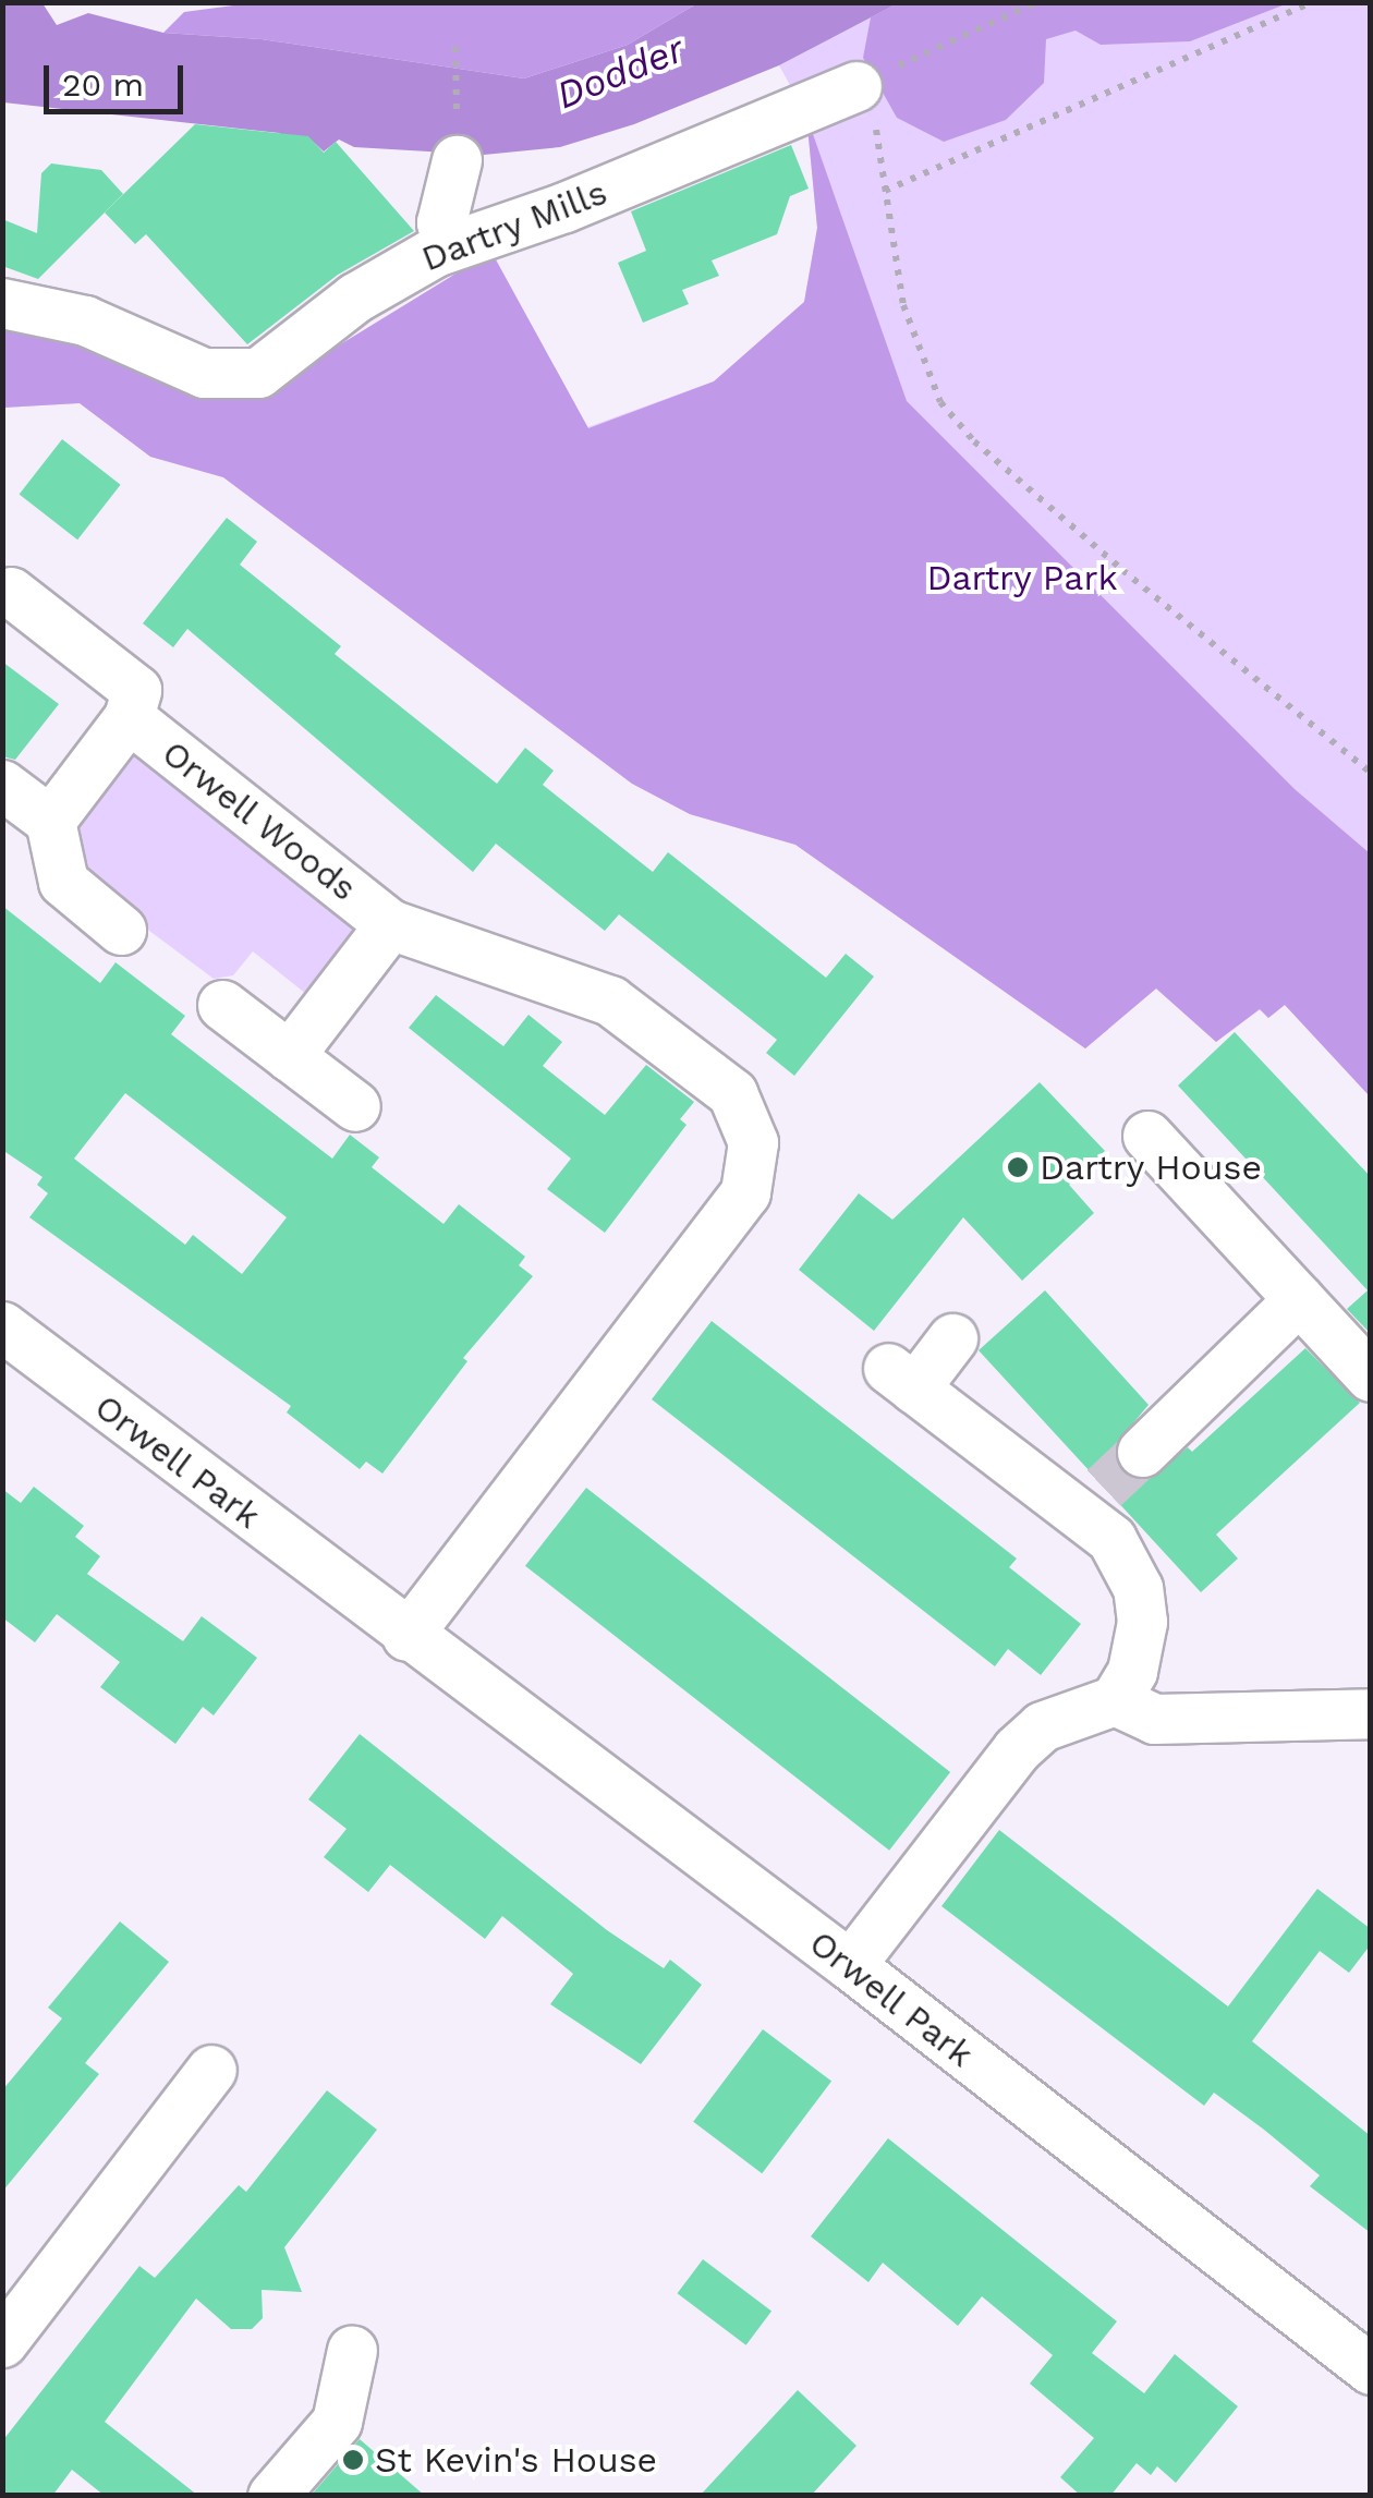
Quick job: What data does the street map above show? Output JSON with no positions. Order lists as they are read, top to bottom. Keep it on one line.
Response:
{"streets":{"street":["Dartry Mills","Orwell Woods","Orwell Park"]},"crossings":[["Orwell Woods","Orwell Park"]],"water":["Dodder"],"parks":["Dartry Park"],"places":["Dartry House","St Kevin's House"],"scale_bar":"20 m"}
